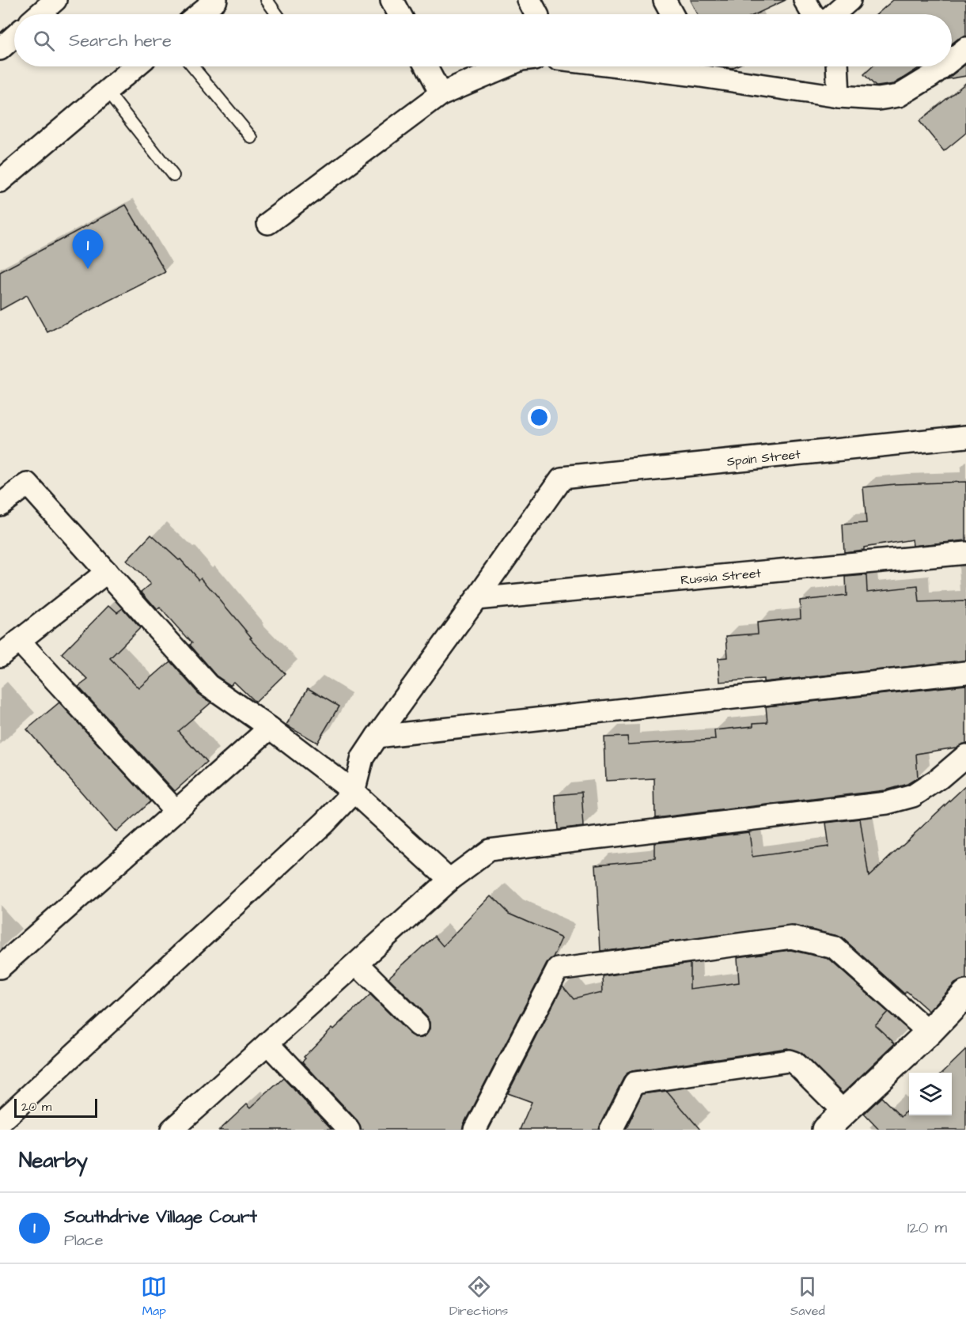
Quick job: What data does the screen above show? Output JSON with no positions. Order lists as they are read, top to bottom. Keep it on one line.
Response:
{"streets":{"street":["Spain Street","Russia Street"]},"crossings":[["Spain Street","Russia Street"]],"scale_bar":"20 m","page":{"search":"Search here","pins":"1","scale":"20 m","heading":"Nearby","list":[{"mark":"1","name":"Southdrive Village Court","note":"Place","value":"120 m"}],"nav":["Map","Directions","Saved"]}}
